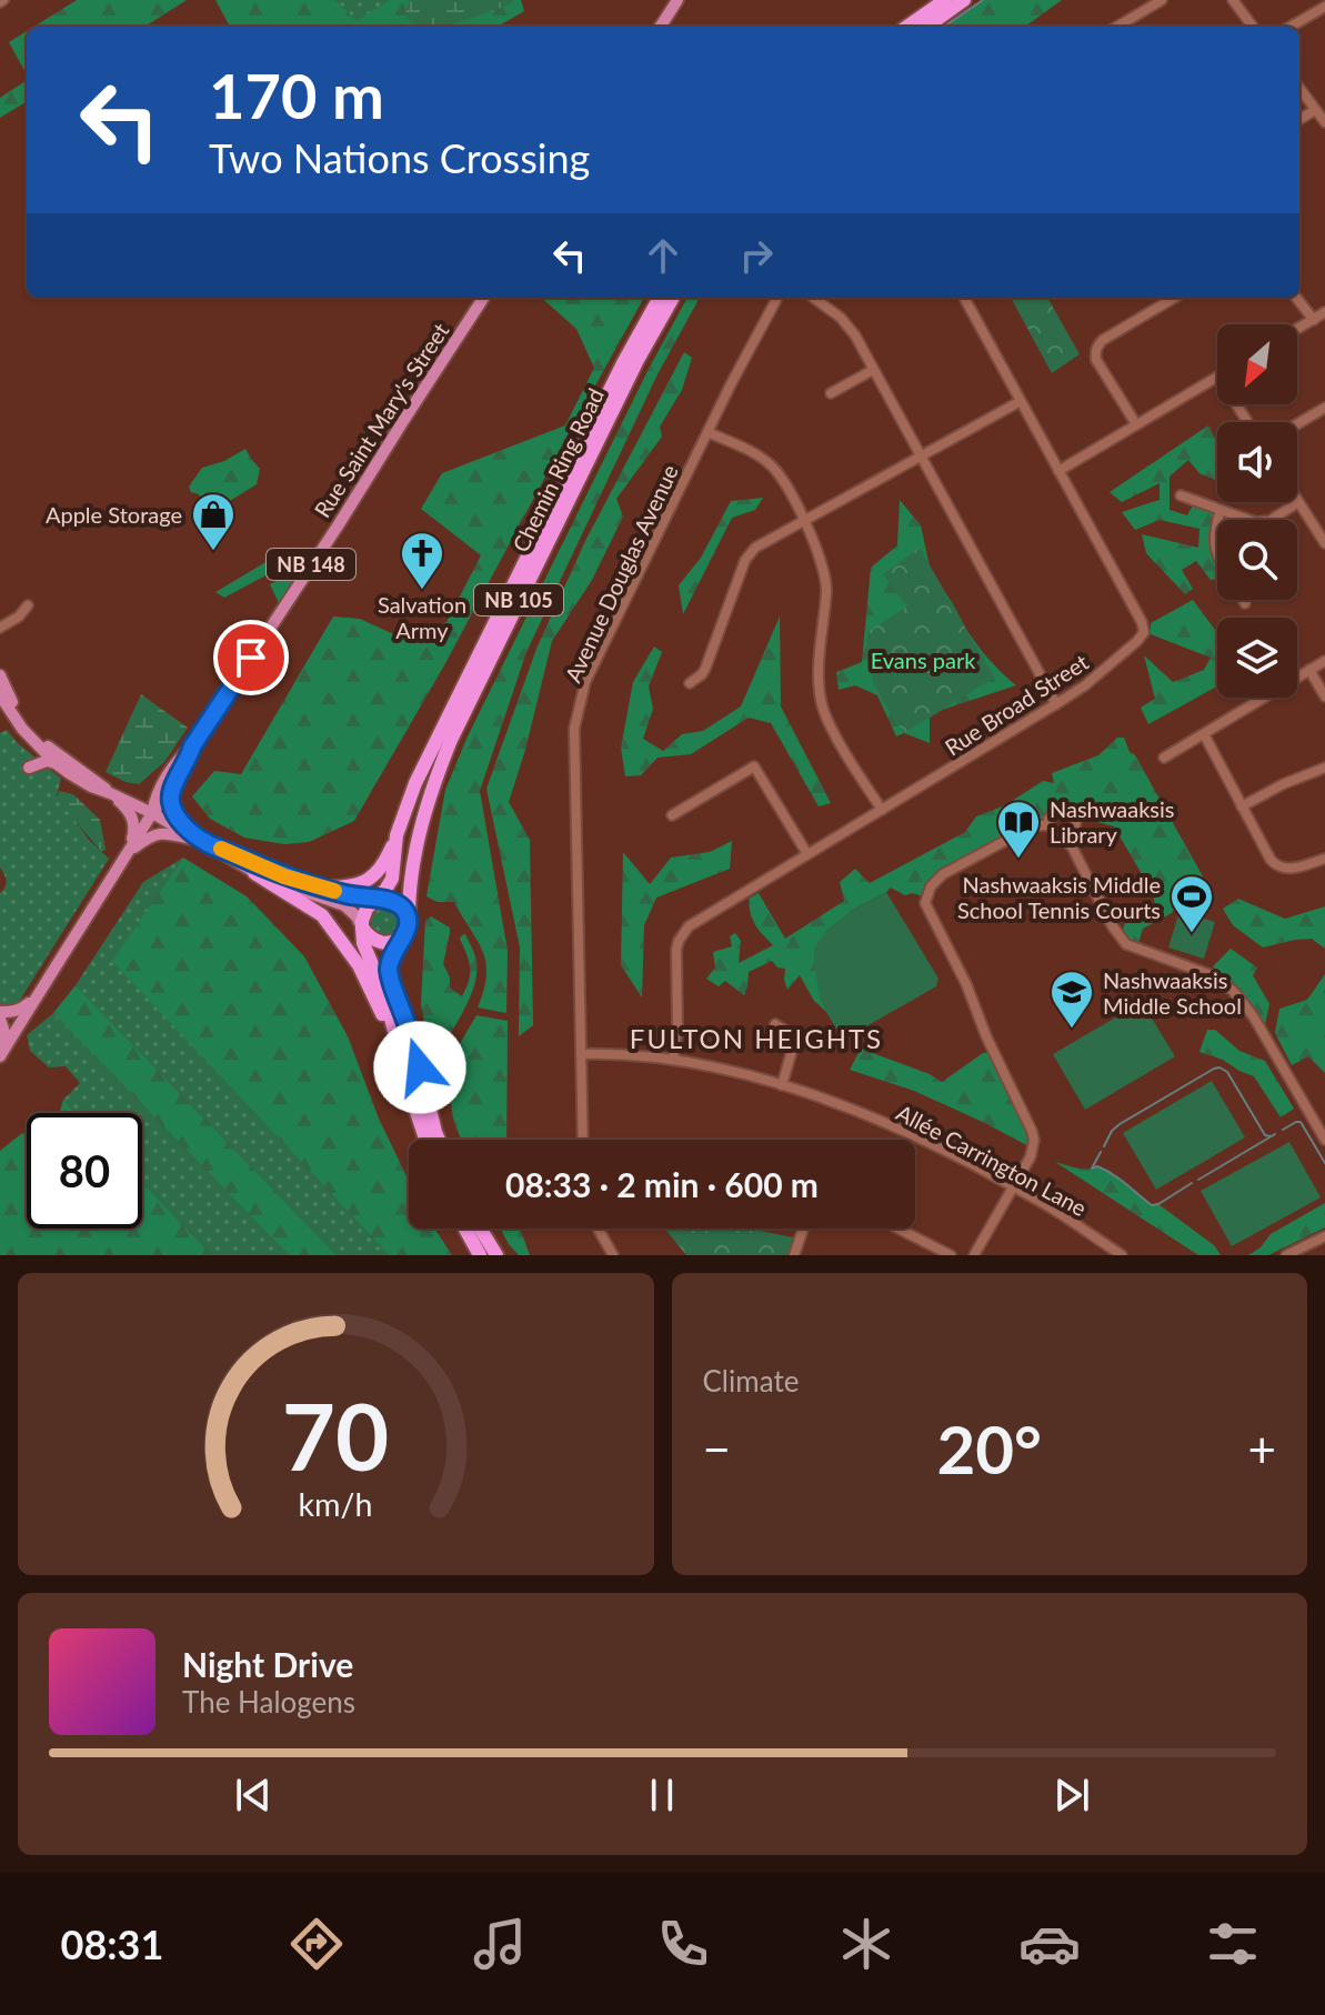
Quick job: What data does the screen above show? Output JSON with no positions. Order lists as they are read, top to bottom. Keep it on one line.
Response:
{"streets":{"highway":["Chemin Ring Road","NB 105"],"main road":["Rue Saint Mary's Street","NB 148"],"street":["Avenue Douglas Avenue","Rue Broad Street","Allée Carrington Lane"]},"crossings":[["Avenue Douglas Avenue","Allée Carrington Lane"],["Rue Broad Street","Allée Carrington Lane"]],"districts":["FULTON HEIGHTS"],"parks":["Evans park"],"places":{"shop":["Apple Storage"],"church":["Salvation Army"],"library":["Nashwaaksis Library"],"sports":["Nashwaaksis Middle School Tennis Courts"],"school or university":["Nashwaaksis Middle School"]},"north":"bottom left","page":{"turn":["170 m","Two Nations Crossing"],"limit":"80","trip":"08:33 · 2 min · 600 m","tile":"Climate","heat":["−","20°","+"],"song":["Night Drive","The Halogens"],"tabs":"08:31","gauge":["70","km/h"]}}
